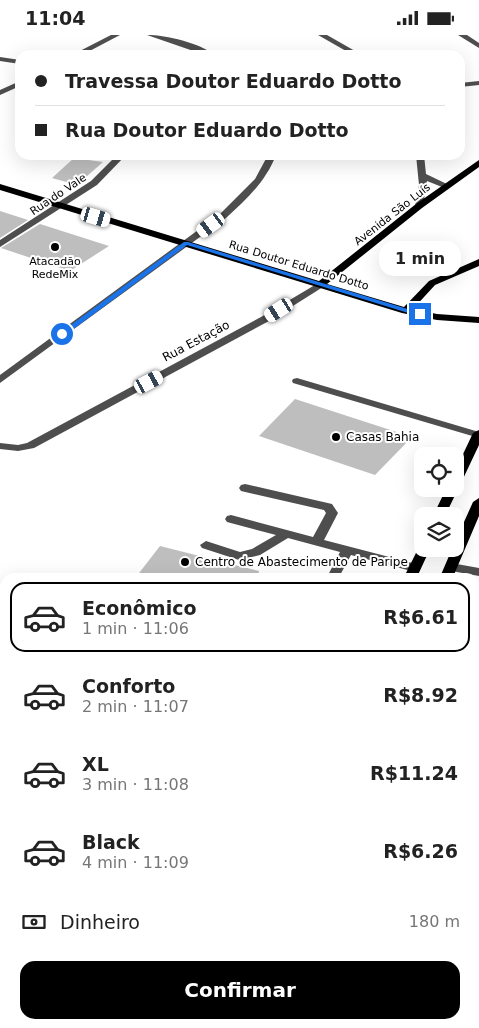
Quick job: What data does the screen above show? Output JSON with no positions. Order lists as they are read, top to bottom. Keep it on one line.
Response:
{"streets":{"main road":["Avenida São Luís","Rua Doutor Eduardo Dotto"],"street":["Rua do Vale","Rua Estação"]},"crossings":[["Rua do Vale","Rua Doutor Eduardo Dotto"],["Avenida São Luís","Rua Doutor Eduardo Dotto"],["Avenida São Luís","Rua Estação"],["Rua Doutor Eduardo Dotto","Rua Estação"]],"places":["Atacadão RedeMix","Casas Bahia","Centro de Abastecimento de Paripe"],"page":{"status":"11:04","banner":["Travessa Doutor Eduardo Dotto","Rua Doutor Eduardo Dotto"],"bubble":"1 min","list":[{"name":"Econômico","note":"1 min · 11:06","value":"R$6.61"},{"name":"Conforto","note":"2 min · 11:07","value":"R$8.92"},{"name":"XL","note":"3 min · 11:08","value":"R$11.24"},{"name":"Black","note":"4 min · 11:09","value":"R$6.26"}],"pay":["Dinheiro","180 m"],"buttons":"Confirmar"}}
